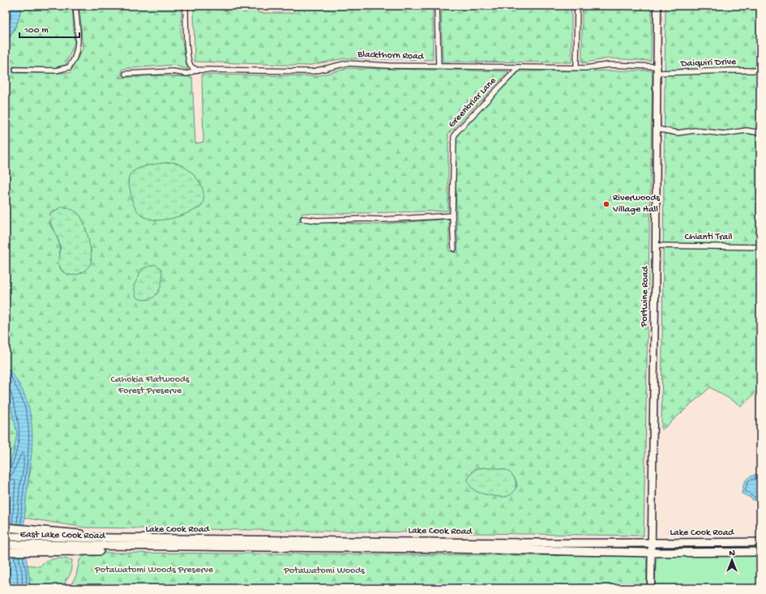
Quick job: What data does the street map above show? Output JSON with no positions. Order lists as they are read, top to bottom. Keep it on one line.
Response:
{"streets":{"main road":["Lake Cook Road","East Lake Cook Road"],"street":["Blackthorn Road","Daiquiri Drive","Greenbriar Lane","Chianti Trail","Portwine Road"]},"crossings":[["Blackthorn Road","Daiquiri Drive"],["Blackthorn Road","Greenbriar Lane"],["Blackthorn Road","Portwine Road"],["Daiquiri Drive","Portwine Road"],["Chianti Trail","Portwine Road"],["Portwine Road","Lake Cook Road"]],"parks":["Cahokia Flatwoods Forest Preserve","Potawatomi Woods Preserve","Potawatomi Woods"],"places":["Riverwoods Village Hall"],"scale_bar":"100 m","north":"top"}
